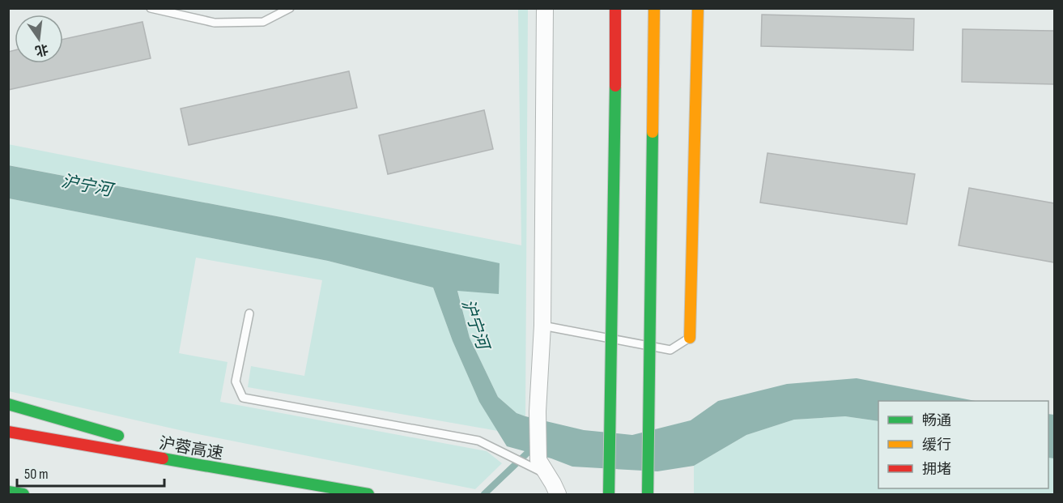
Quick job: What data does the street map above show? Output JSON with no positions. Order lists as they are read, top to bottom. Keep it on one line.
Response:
{"streets":{"main road":["沪蓉高速"]},"water":["沪宁河"],"legend":["畅通","缓行","拥堵"],"scale_bar":"50 m","north":"bottom"}
